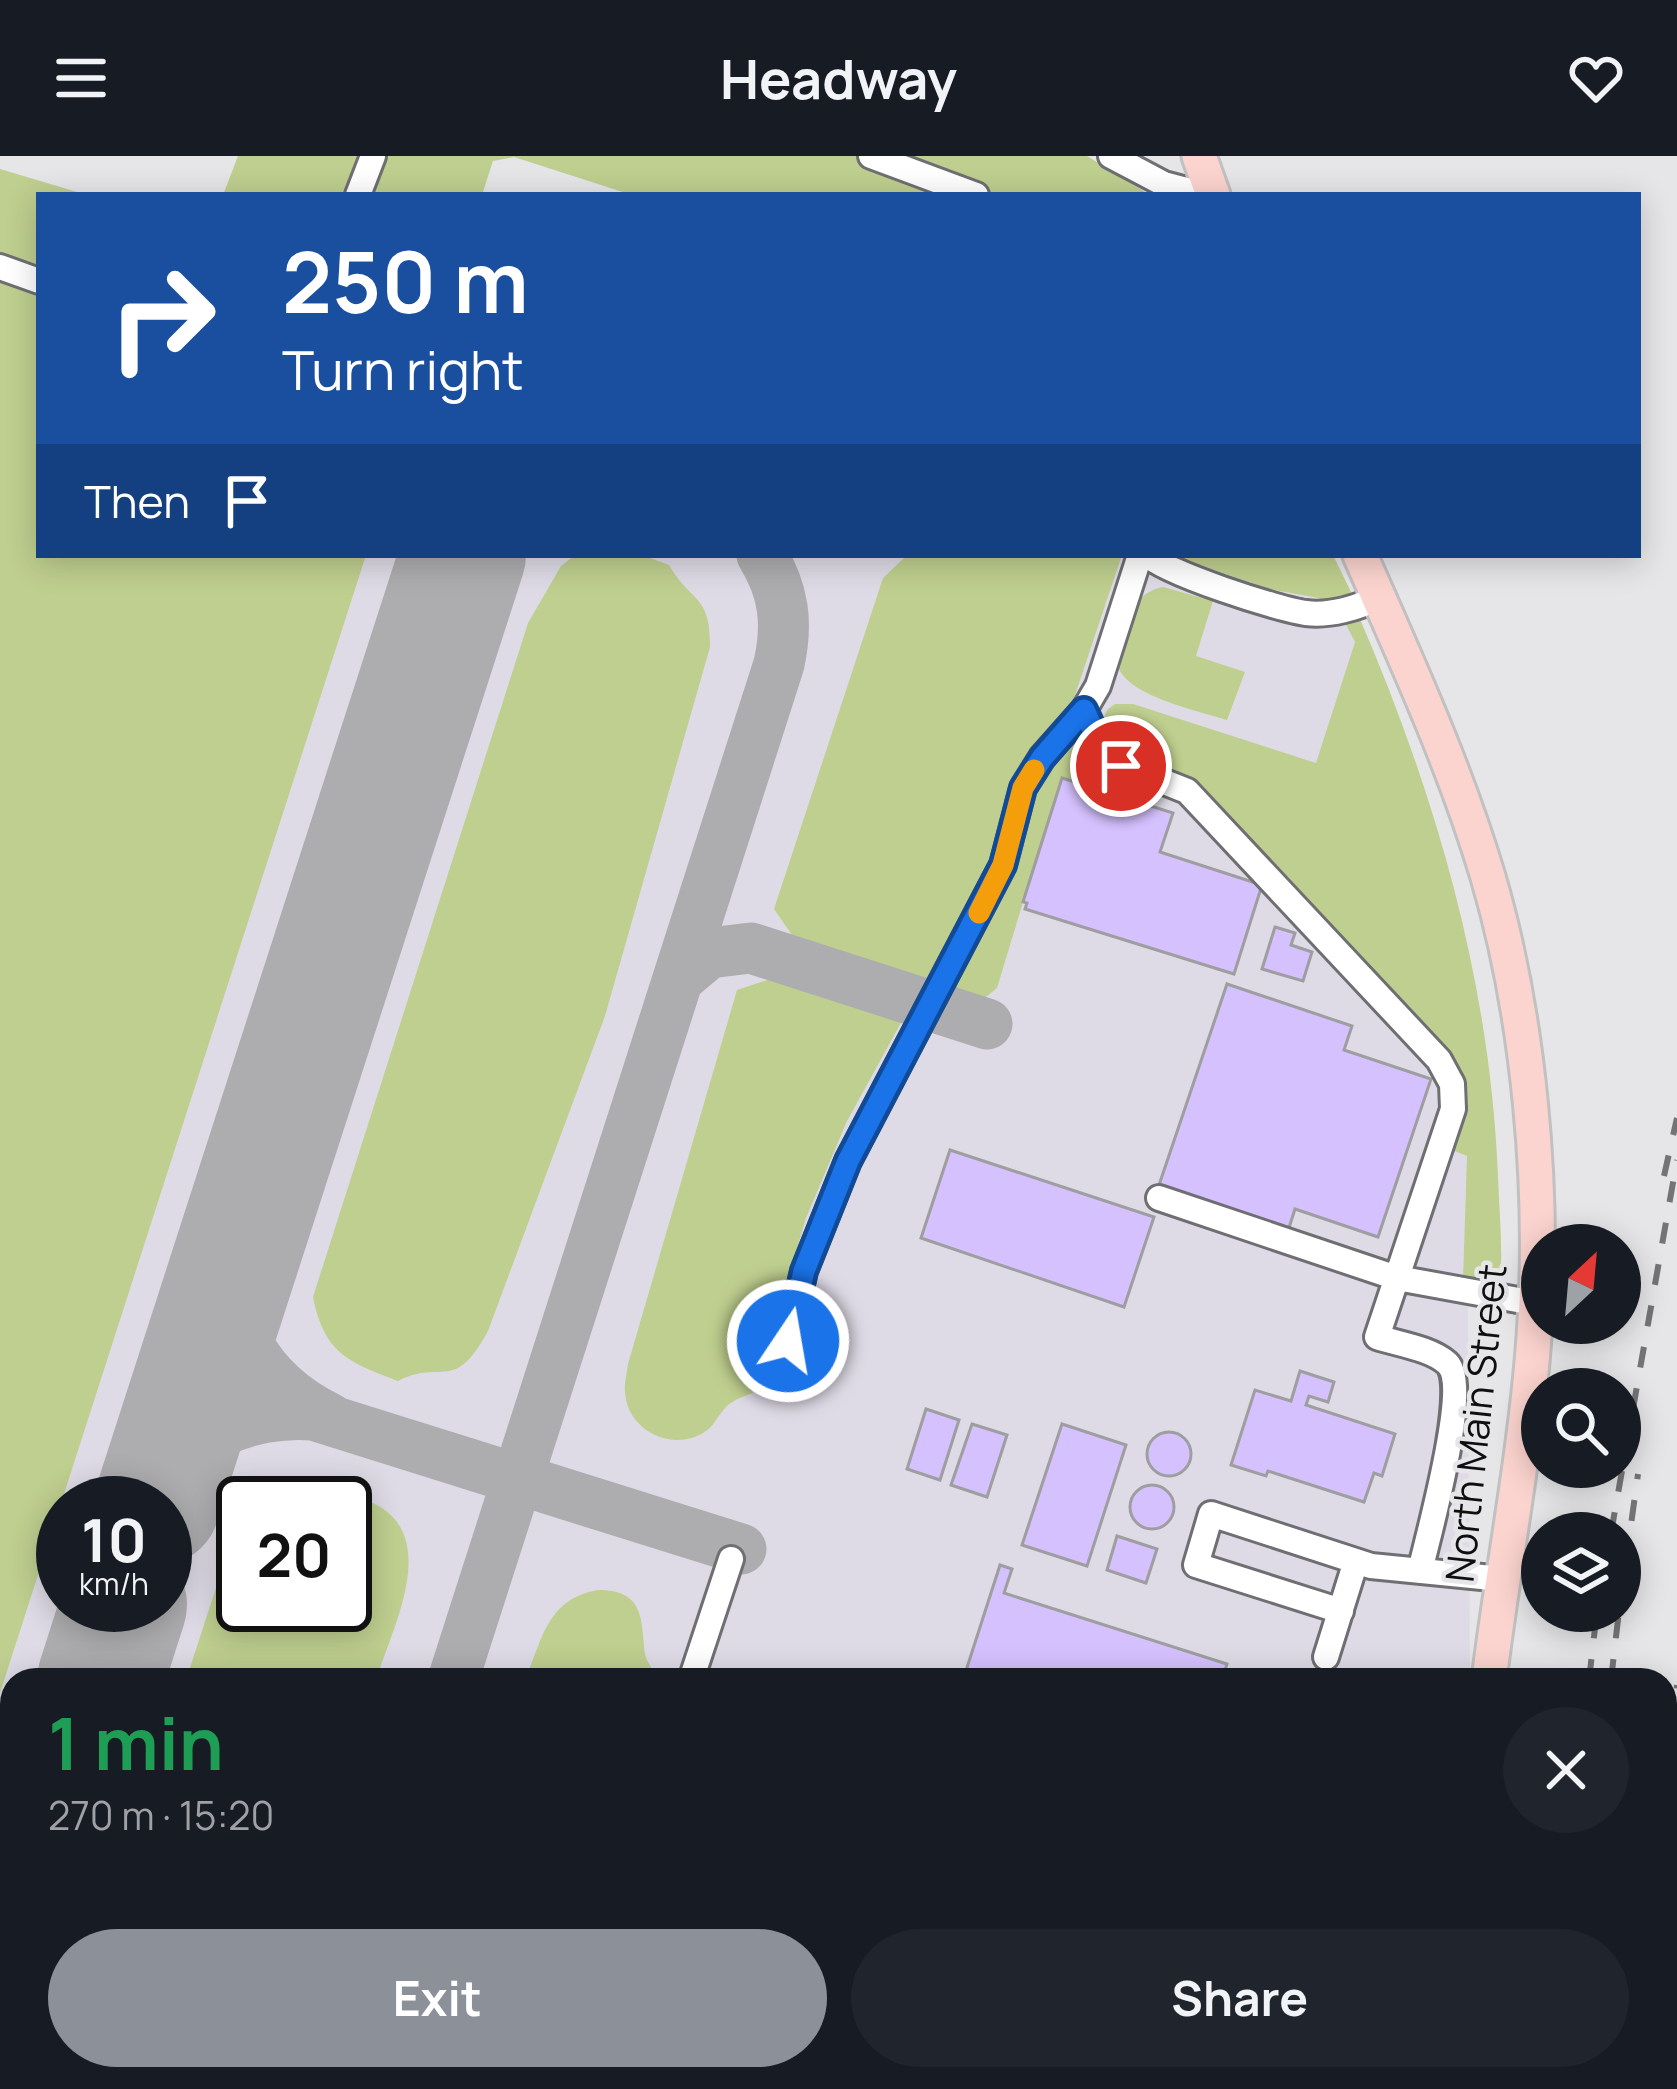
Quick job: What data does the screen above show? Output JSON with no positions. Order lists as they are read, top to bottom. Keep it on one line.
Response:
{"streets":{"main road":["North Main Street"]},"north":"top right","page":{"header":"Headway","turn":["250 m","Turn right"],"then":"Then","speed":"10 km/h","limit":"20","heading":["1 min","270 m · 15:20"],"buttons":["Exit","Share"]}}
